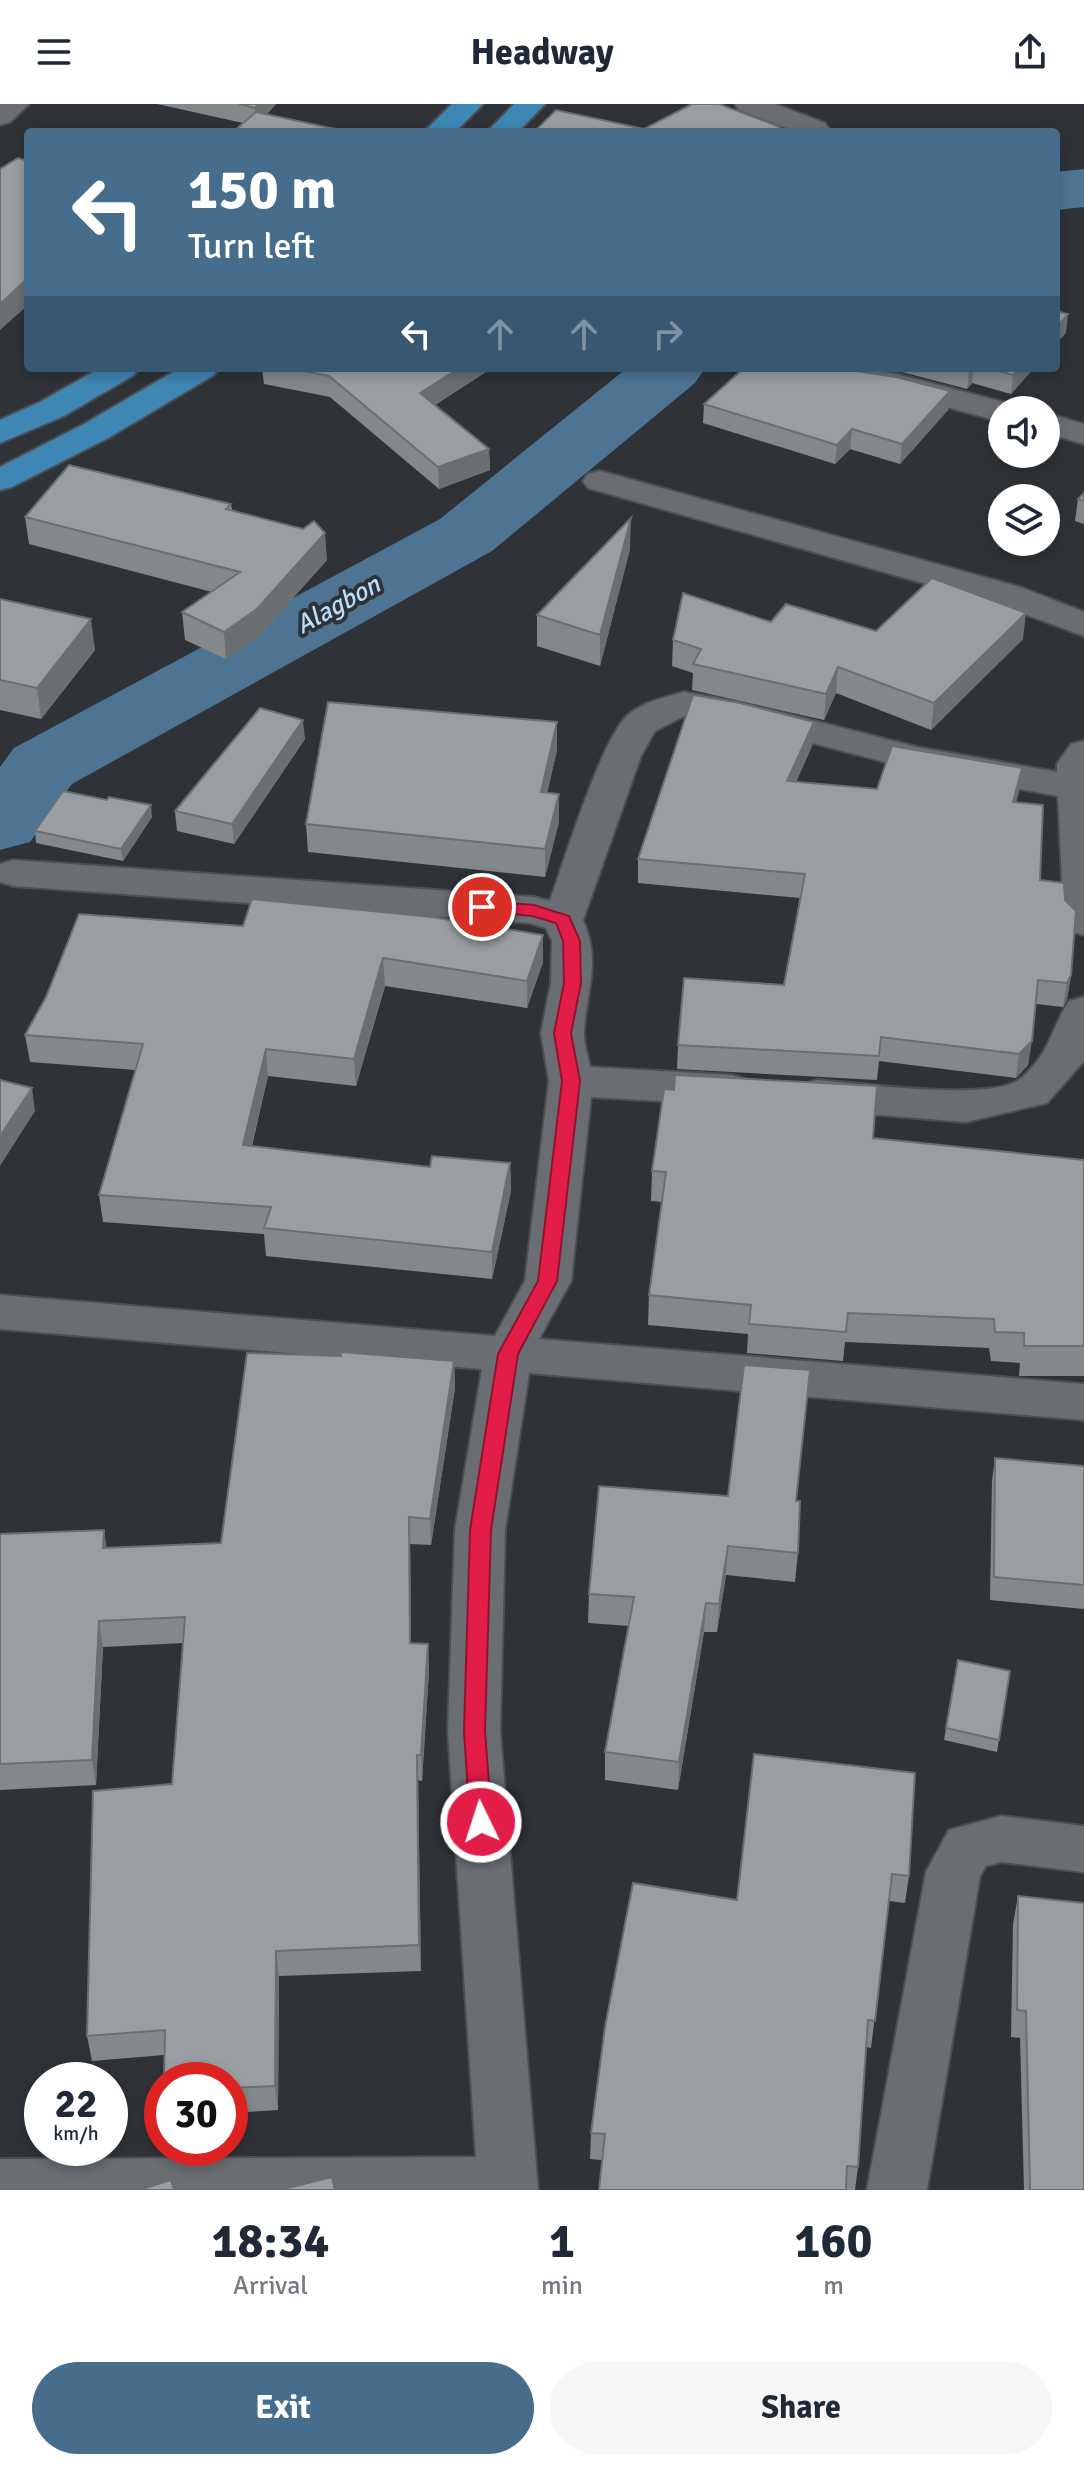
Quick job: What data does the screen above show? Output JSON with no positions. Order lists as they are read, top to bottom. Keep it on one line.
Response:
{"water":["Alagbon"],"page":{"header":"Headway","turn":["150 m","Turn left"],"speed":"22 km/h","limit":"30","eta":["18:34","Arrival","1","min","160","m"],"buttons":["Exit","Share"]}}
